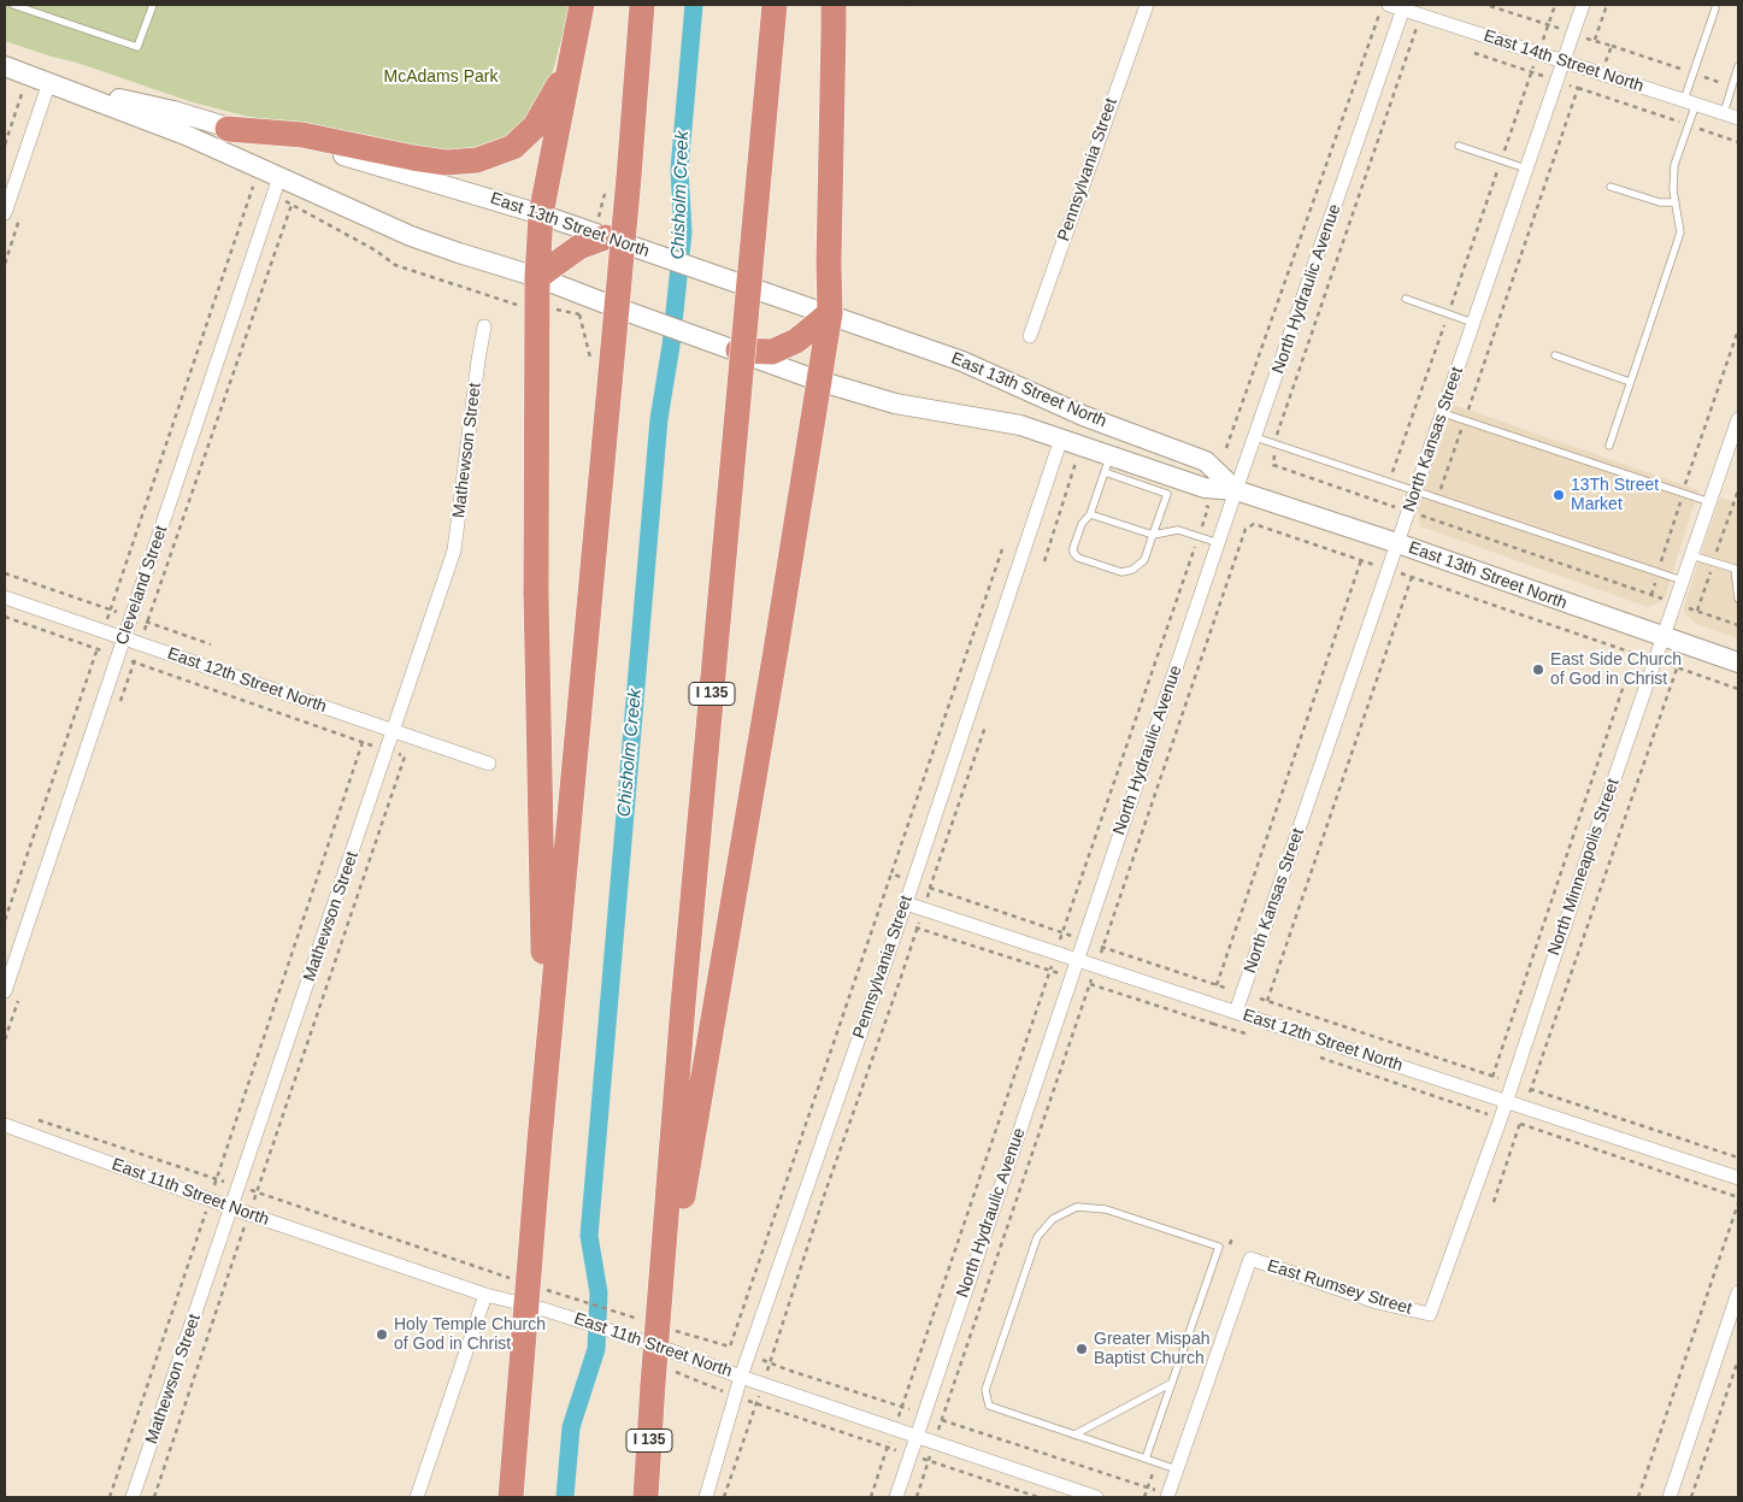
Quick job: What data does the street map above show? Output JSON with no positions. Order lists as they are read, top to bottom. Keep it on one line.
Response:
{"streets":{"highway":["I 135"],"main road":["East 13th Street North"],"street":["East 14th Street North","Pennsylvania Street","North Hydraulic Avenue","North Kansas Street","Mathewson Street","Cleveland Street","East 12th Street North","North Minneapolis Street","East 11th Street North","East Rumsey Street"]},"crossings":[["East 14th Street North","North Hydraulic Avenue"],["East 14th Street North","North Kansas Street"],["Pennsylvania Street","East 13th Street North"],["Pennsylvania Street","East 12th Street North"],["Pennsylvania Street","East 11th Street North"],["East 13th Street North","North Hydraulic Avenue"],["East 13th Street North","North Kansas Street"],["East 13th Street North","Cleveland Street"],["East 13th Street North","North Minneapolis Street"],["North Hydraulic Avenue","East 12th Street North"],["North Hydraulic Avenue","East 11th Street North"],["North Kansas Street","East 12th Street North"],["Mathewson Street","East 12th Street North"],["Mathewson Street","East 11th Street North"],["Cleveland Street","East 12th Street North"],["East 12th Street North","North Minneapolis Street"],["North Minneapolis Street","East Rumsey Street"]],"water":["Chisholm Creek"],"parks":["McAdams Park"],"places":["13Th Street Market","East Side Church of God in Christ","Holy Temple Church of God in Christ","Greater Mispah Baptist Church"]}
